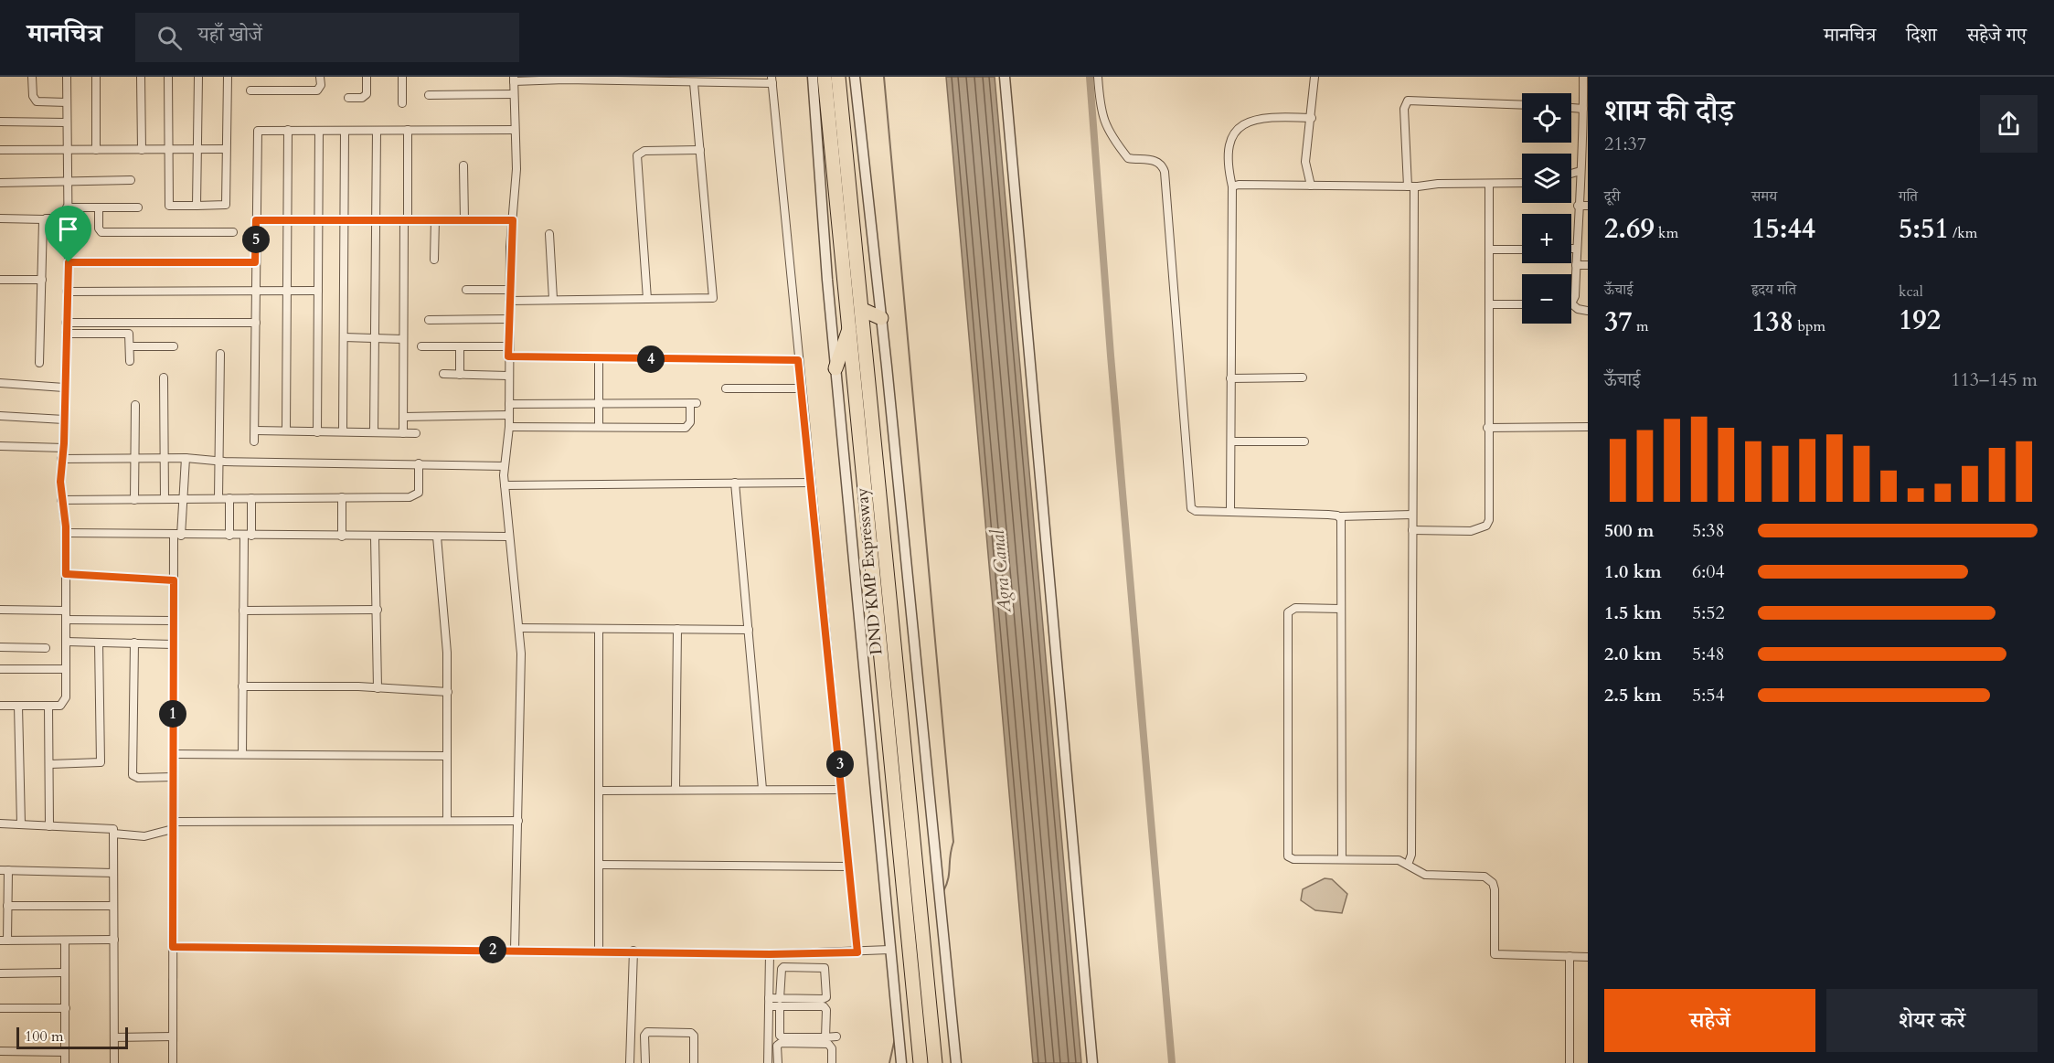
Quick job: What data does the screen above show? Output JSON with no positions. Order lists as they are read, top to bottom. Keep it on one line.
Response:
{"streets":{"highway":["DND KMP Expressway"]},"water":["Agra Canal"],"scale_bar":"100 m","page":{"header":"मानचित्र","search":"यहाँ खोजें","nav":["मानचित्र","दिशा","सहेजे गए"],"heading":["शाम की दौड़","21:37"],"map_buttons":["+","−"],"stats":[["दूरी","2.69 km"],["समय","15:44"],["गति","5:51 /km"],["ऊँचाई","37 m"],["हृदय गति","138 bpm"],["kcal","192"]],"pins":["5","4","1","3","2"],"chart":["ऊँचाई","113–145 m"],"list":[{"name":"500 m","note":"5:38"},{"name":"1.0 km","note":"6:04"},{"name":"1.5 km","note":"5:52"},{"name":"2.0 km","note":"5:48"},{"name":"2.5 km","note":"5:54"}],"buttons":["सहेजें","शेयर करें"],"scale":"100 m"}}
